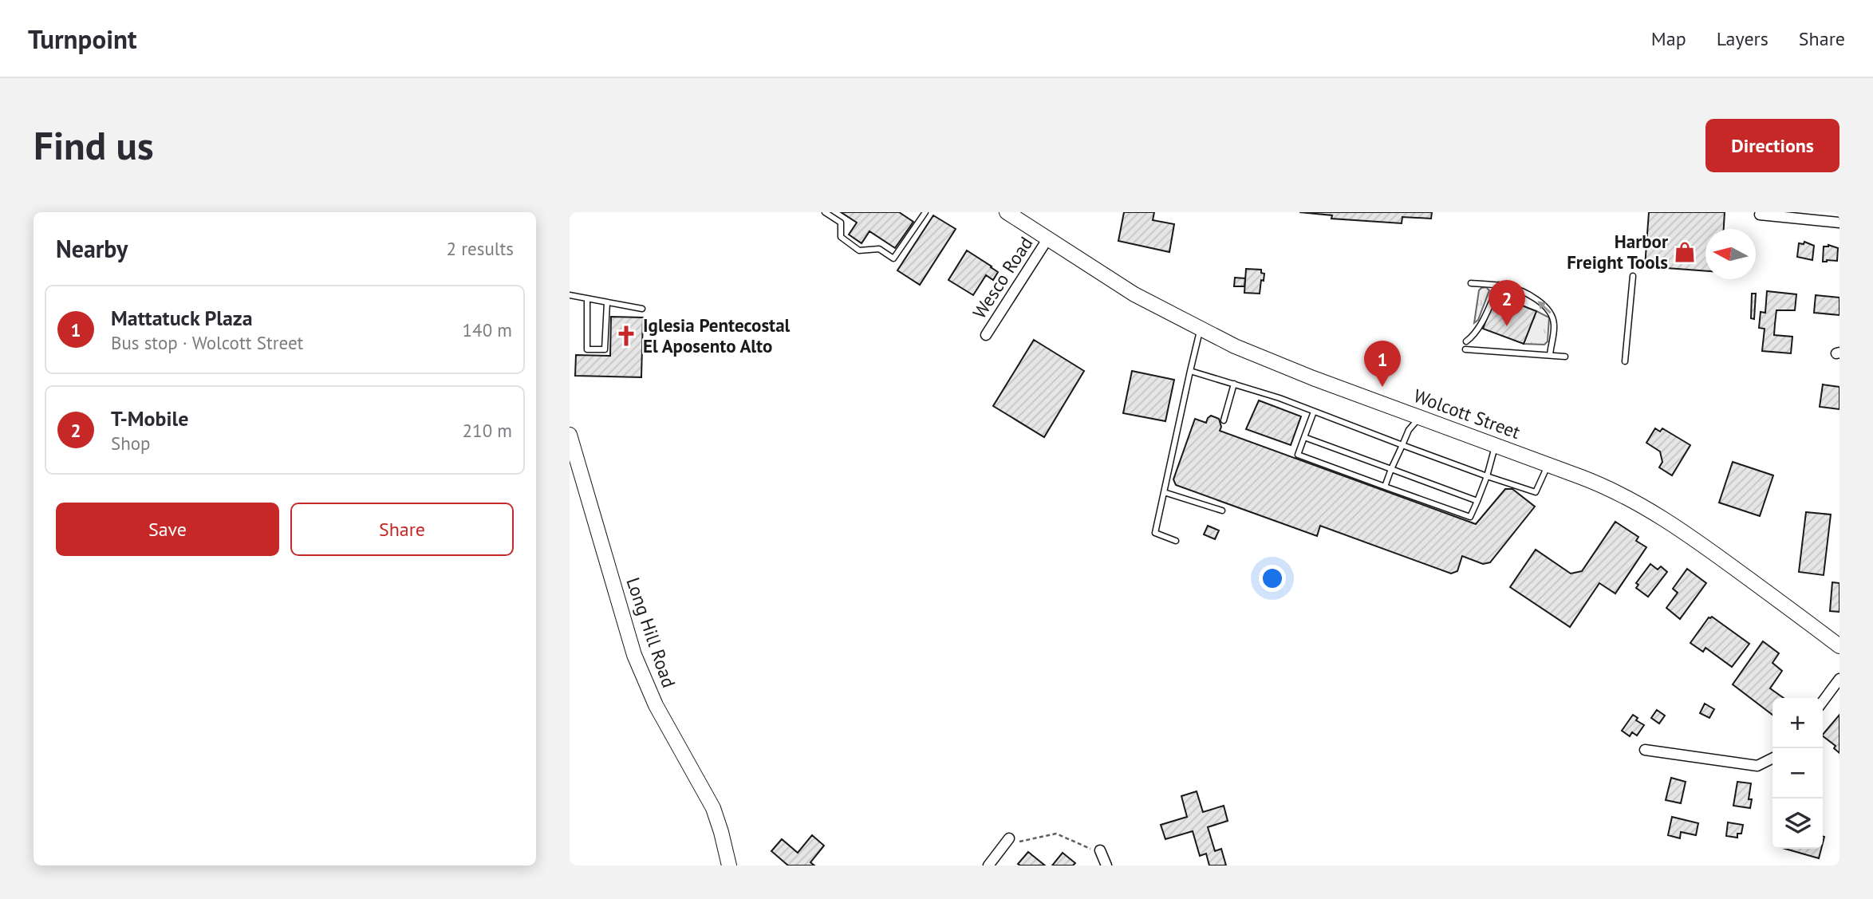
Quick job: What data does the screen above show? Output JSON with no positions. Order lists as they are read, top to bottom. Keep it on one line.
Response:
{"streets":{"main road":["Wolcott Street","Long Hill Road"],"street":["Wesco Road"]},"crossings":[["Wesco Road","Wolcott Street"]],"places":{"shop":["Harbor Freight Tools"],"church":["Iglesia Pentecostal El Aposento Alto"]},"north":"left","page":{"header":"Turnpoint","nav":["Map","Layers","Share"],"buttons":["Directions",["Save","Share"]],"title":"Find us","heading":["Nearby","2 results"],"pins":["2","1"],"list":[{"mark":"1","name":"Mattatuck Plaza","note":"Bus stop · Wolcott Street","value":"140 m"},{"mark":"2","name":"T-Mobile","note":"Shop","value":"210 m"}],"map_buttons":["+","−"]}}
